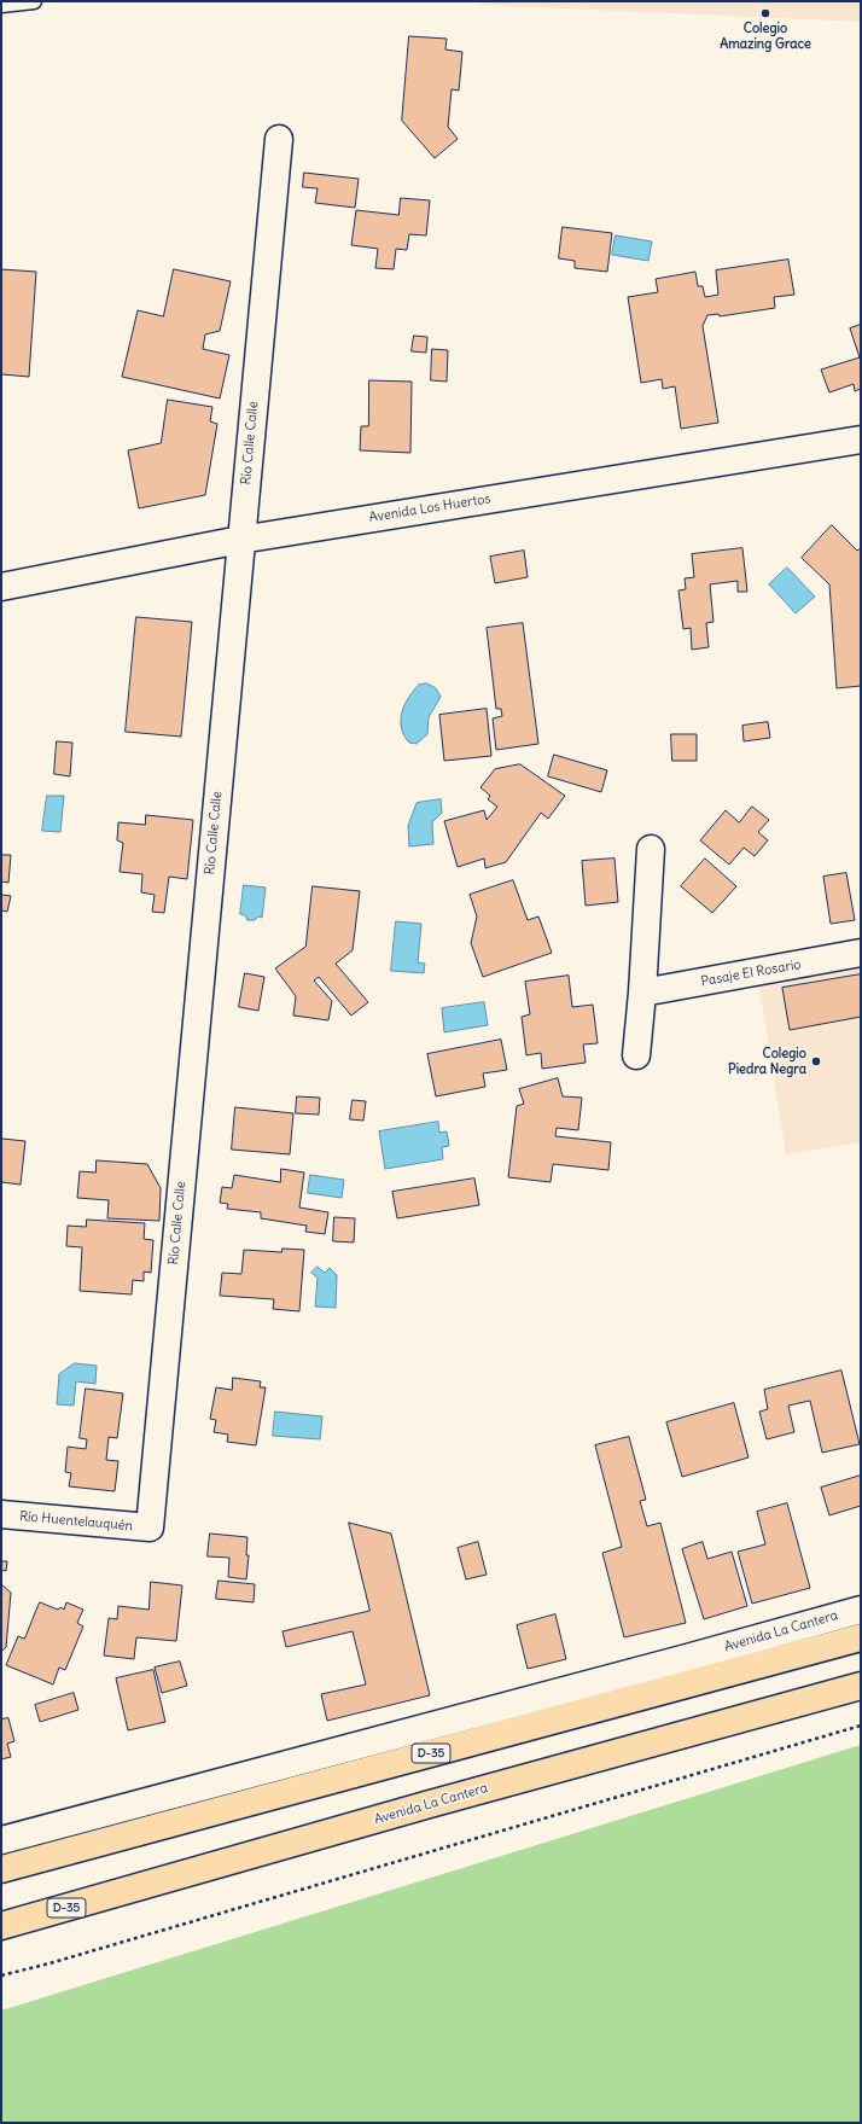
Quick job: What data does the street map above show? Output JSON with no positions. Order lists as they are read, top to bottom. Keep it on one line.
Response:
{"streets":{"highway":["Avenida La Cantera","D-35"],"street":["Río Calle Calle","Avenida Los Huertos","Pasaje El Rosario","Río Huentelauquén"]},"crossings":[["Río Calle Calle","Avenida Los Huertos"],["Río Calle Calle","Río Huentelauquén"]],"places":["Colegio Amazing Grace","Colegio Piedra Negra"]}
